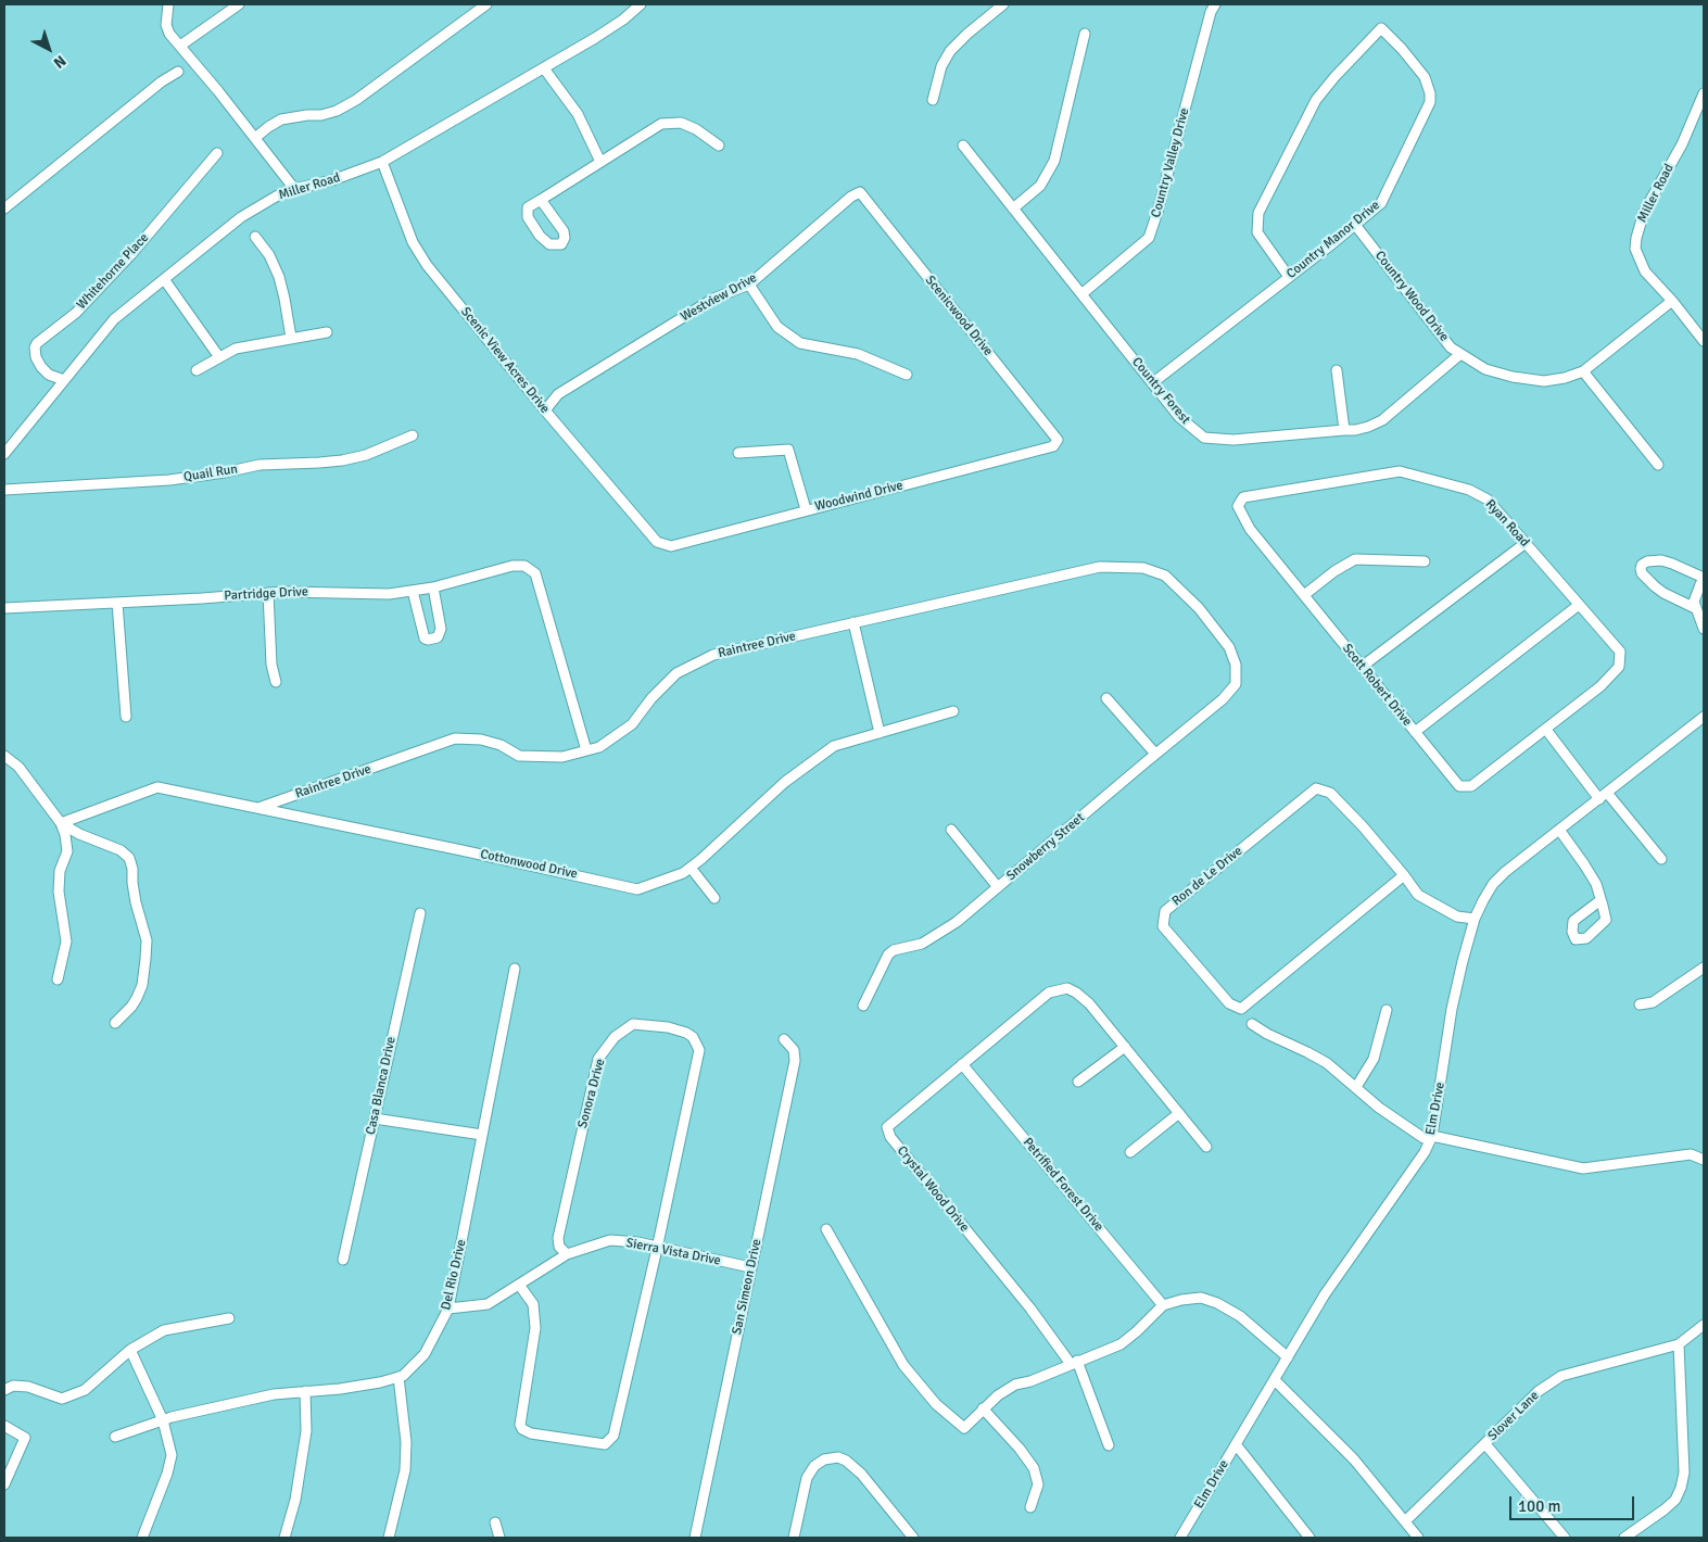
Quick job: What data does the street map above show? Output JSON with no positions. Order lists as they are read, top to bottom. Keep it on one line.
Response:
{"streets":{"street":["Country Valley Drive","Miller Road","Country Manor Drive","Whitehorne Place","Country Wood Drive","Westview Drive","Scenicwood Drive","Scenic View Acres Drive","Country Forest","Quail Run","Woodwind Drive","Ryan Road","Partridge Drive","Raintree Drive","Scott Robert Drive","Snowberry Street","Cottonwood Drive","Ron de Le Drive","Casa Blanca Drive","Sonora Drive","Elm Drive","Petrified Forest Drive","Crystal Wood Drive","Sierra Vista Drive","Del Rio Drive","San Simeon Drive","Slover Lane"]},"crossings":[["Country Valley Drive","Country Forest"],["Miller Road","Whitehorne Place"],["Miller Road","Country Wood Drive"],["Miller Road","Scenic View Acres Drive"],["Country Manor Drive","Country Wood Drive"],["Country Manor Drive","Country Forest"],["Country Wood Drive","Country Forest"],["Westview Drive","Scenicwood Drive"],["Westview Drive","Scenic View Acres Drive"],["Scenicwood Drive","Woodwind Drive"],["Scenic View Acres Drive","Woodwind Drive"],["Ryan Road","Scott Robert Drive"],["Partridge Drive","Raintree Drive"],["Raintree Drive","Snowberry Street"],["Raintree Drive","Cottonwood Drive"],["Ron de Le Drive","Elm Drive"],["Sonora Drive","Sierra Vista Drive"],["Petrified Forest Drive","Crystal Wood Drive"],["Sierra Vista Drive","Del Rio Drive"],["Sierra Vista Drive","San Simeon Drive"]],"scale_bar":"100 m","north":"bottom right"}
